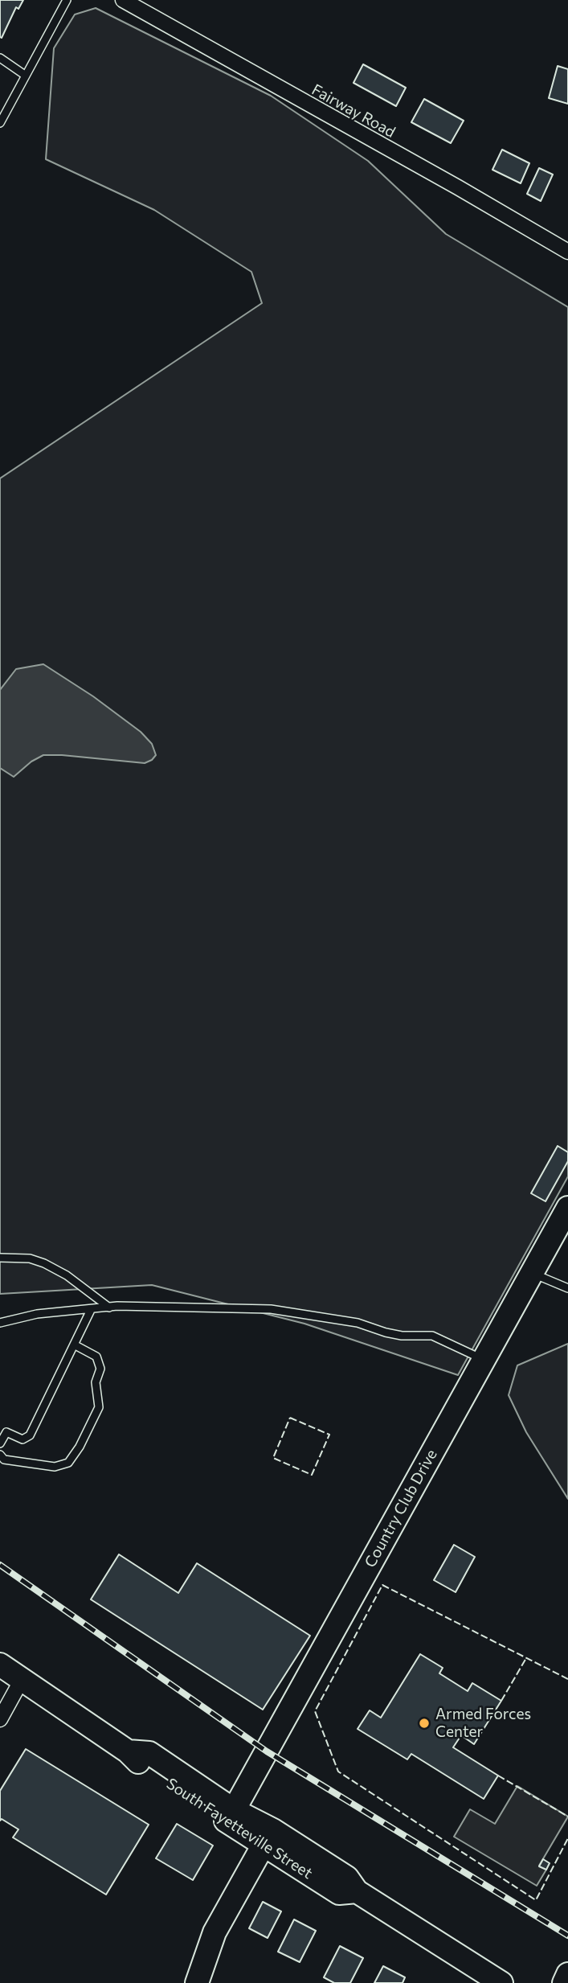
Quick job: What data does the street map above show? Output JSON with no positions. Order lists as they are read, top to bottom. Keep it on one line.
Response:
{"streets":{"main road":["Country Club Drive","South Fayetteville Street"],"street":["Fairway Road"]},"crossings":[["Country Club Drive","South Fayetteville Street"]],"places":["Armed Forces Center"]}
